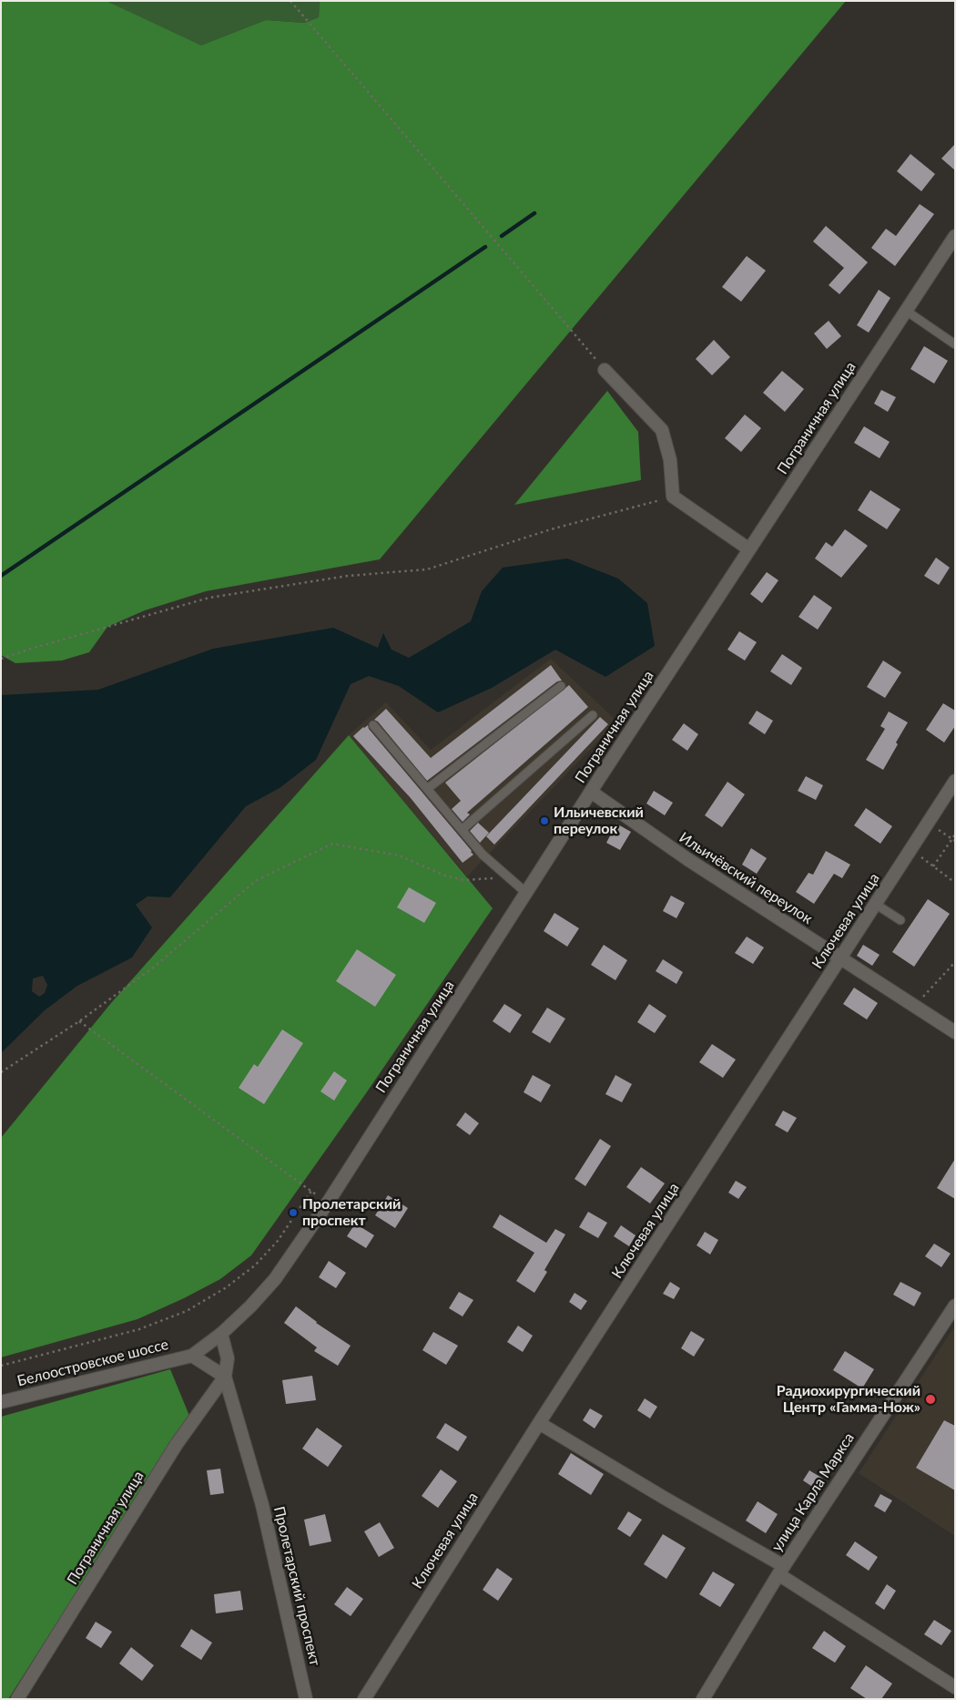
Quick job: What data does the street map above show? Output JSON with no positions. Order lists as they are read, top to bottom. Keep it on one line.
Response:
{"streets":{"street":["Пограничная улица","Ильичёвский переулок","Ключевая улица","Белоостровское шоссе","улица Карла Маркса","Пролетарский проспект"]},"crossings":[["Пограничная улица","Ильичёвский переулок"],["Пограничная улица","Белоостровское шоссе"],["Пограничная улица","Пролетарский проспект"],["Ильичёвский переулок","Ключевая улица"]],"places":["Ильичевский переулок","Пролетарский проспект","Радиохирургический Центр «Гамма-Нож»"]}
